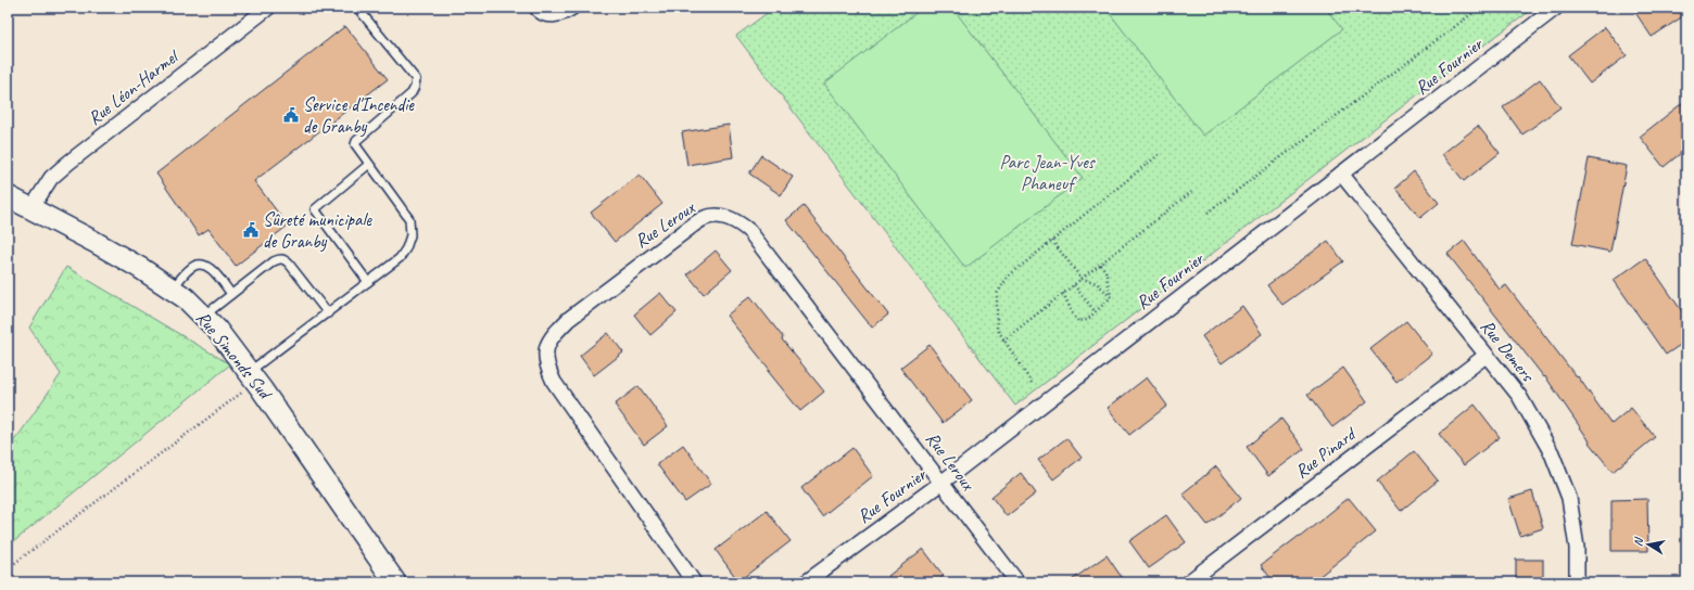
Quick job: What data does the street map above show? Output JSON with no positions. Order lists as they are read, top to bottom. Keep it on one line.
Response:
{"streets":{"street":["Rue Fournier","Rue Léon-Harmel","Rue Leroux","Rue Demers","Rue Simonds Sud","Rue Pinard"]},"crossings":[["Rue Fournier","Rue Leroux"],["Rue Fournier","Rue Demers"],["Rue Léon-Harmel","Rue Simonds Sud"],["Rue Demers","Rue Pinard"]],"parks":["Parc Jean-Yves Phaneuf"],"places":{"public building":["Service d'Incendie de Granby","Sûreté municipale de Granby"]},"north":"left"}
